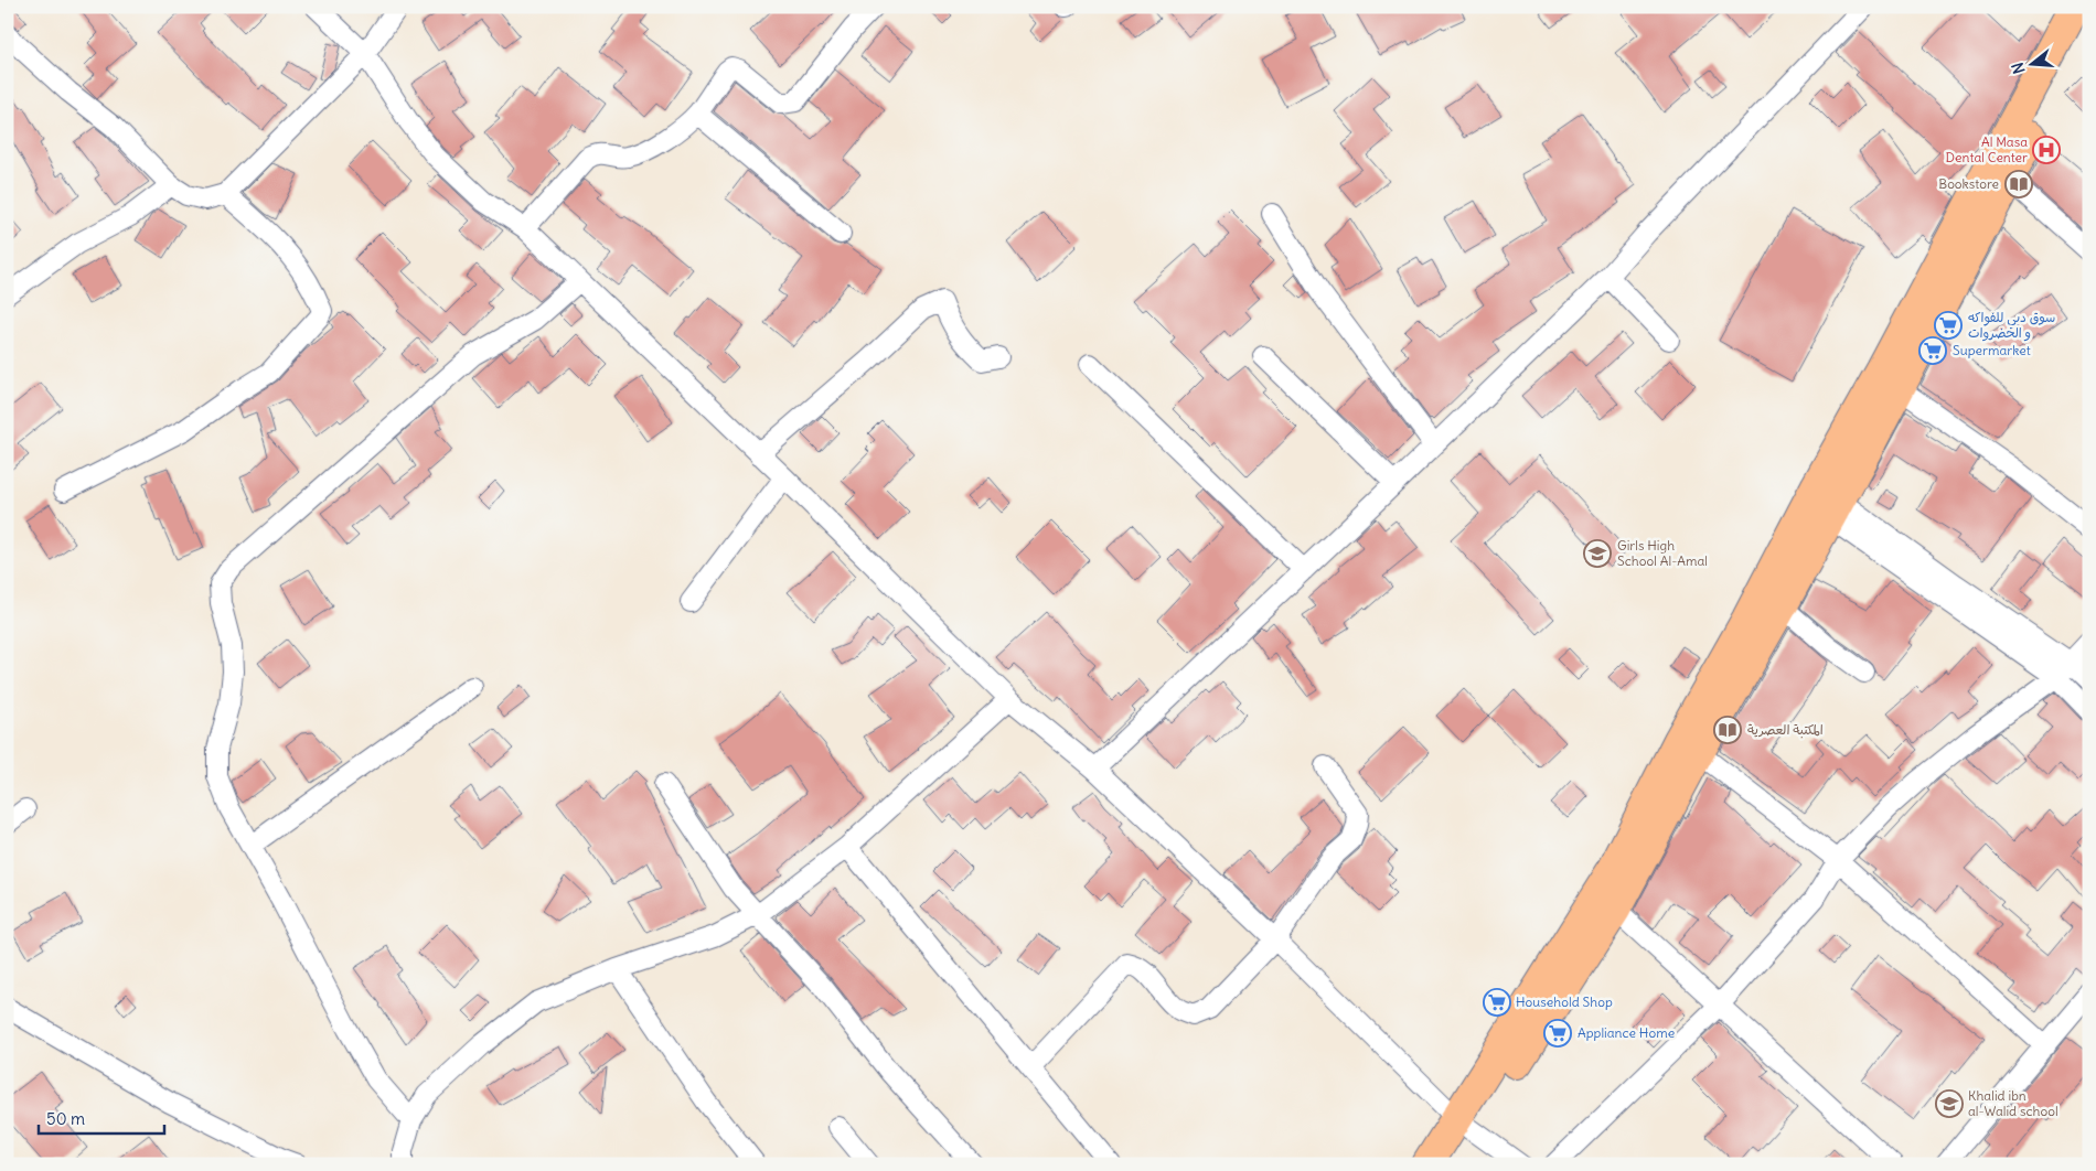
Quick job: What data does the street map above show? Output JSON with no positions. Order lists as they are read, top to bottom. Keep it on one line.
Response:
{"places":{"hospital":["Al Masa Dental Center"],"library":["Bookstore","المكتبة العصرية"],"supermarket":["سوق دبي للفواكه و الخضروات","Supermarket","Household Shop","Appliance Home"],"school or university":["Girls High School Al-Amal","Khalid ibn al-Walid school"]},"scale_bar":"50 m","north":"left"}
